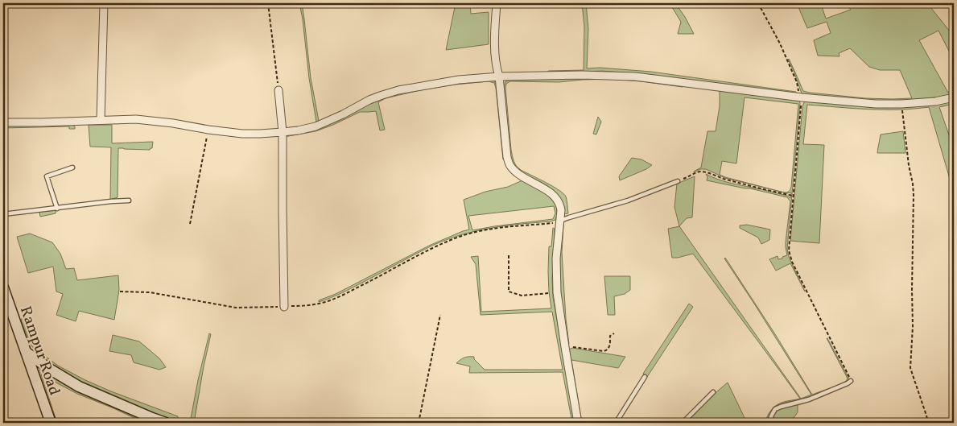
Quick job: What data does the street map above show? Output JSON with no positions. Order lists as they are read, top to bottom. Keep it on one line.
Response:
{"streets":{"street":["Rampur Road"]}}
